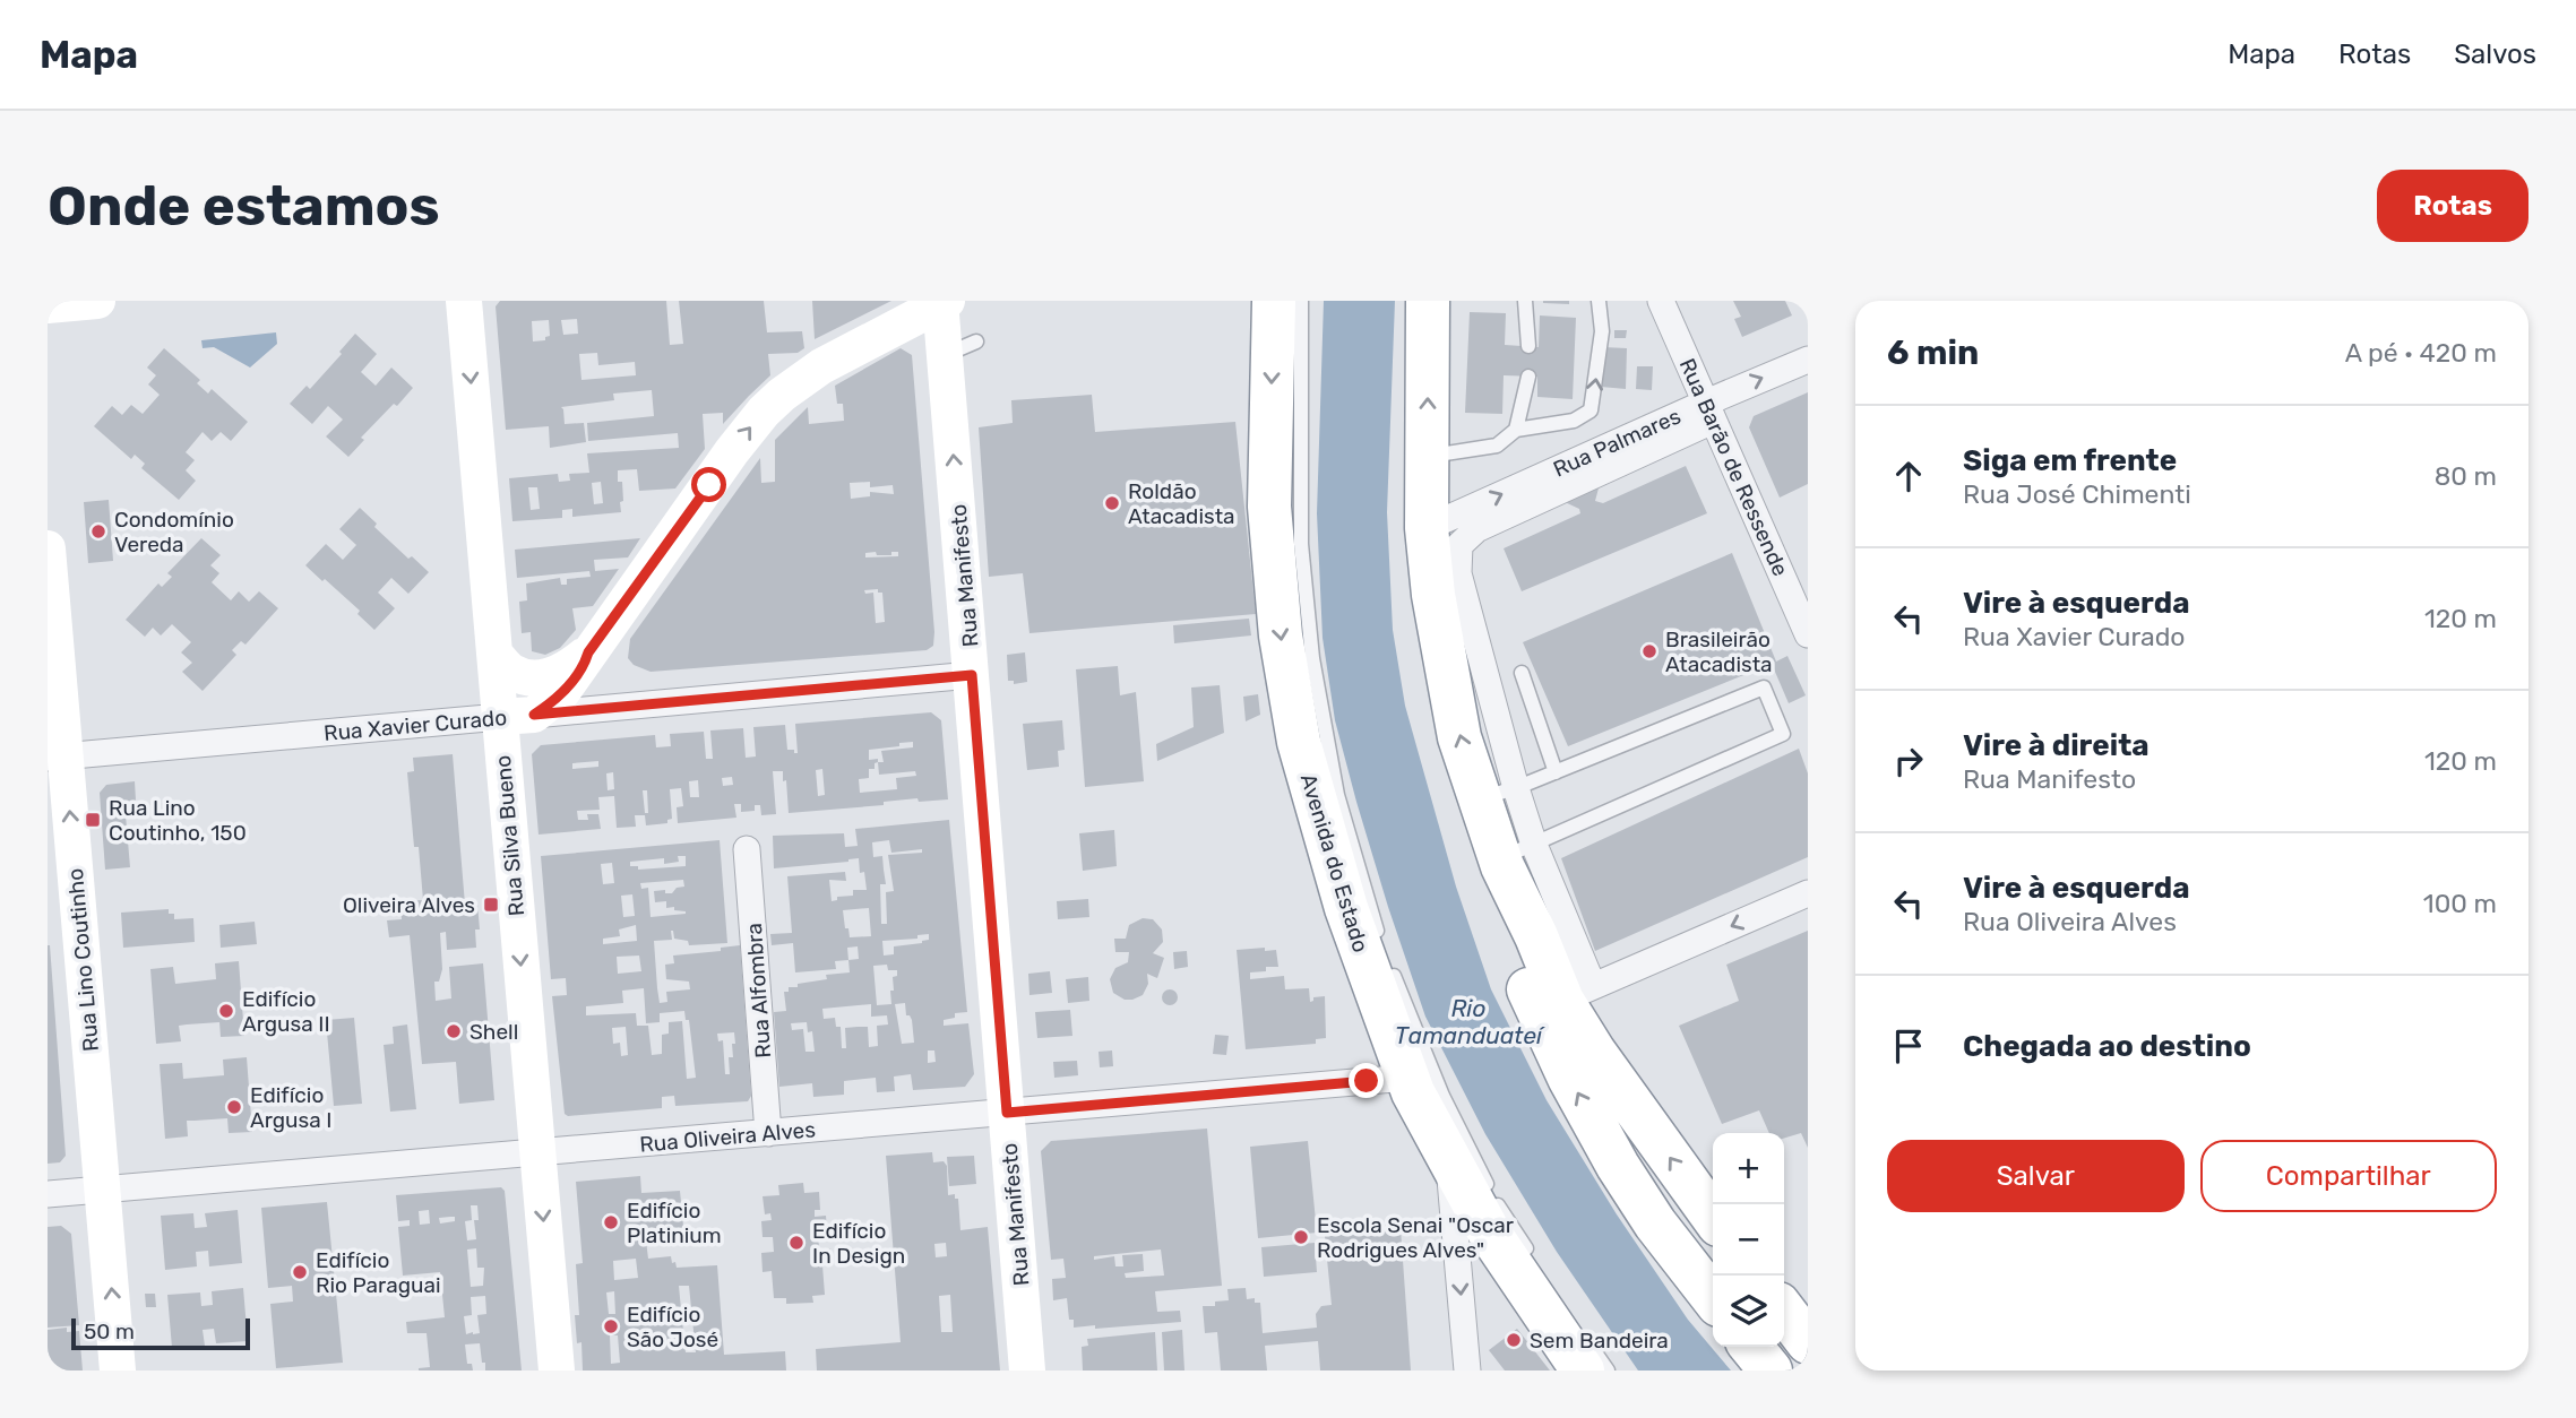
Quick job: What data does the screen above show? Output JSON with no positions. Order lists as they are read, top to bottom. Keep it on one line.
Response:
{"streets":{"highway":["Avenida do Estado"],"main road":["Rua Manifesto","Rua Silva Bueno","Rua Lino Coutinho"],"street":["Rua Palmares","Rua Barão de Ressende","Rua Xavier Curado","Rua Alfombra","Rua Oliveira Alves"]},"crossings":[["Rua Palmares","Rua Barão de Ressende"],["Rua Manifesto","Rua Xavier Curado"],["Rua Manifesto","Rua Oliveira Alves"],["Rua Xavier Curado","Rua Silva Bueno"],["Rua Xavier Curado","Rua Lino Coutinho"],["Rua Silva Bueno","Rua Oliveira Alves"],["Avenida do Estado","Rua Oliveira Alves"],["Rua Lino Coutinho","Rua Oliveira Alves"],["Rua Alfombra","Rua Oliveira Alves"]],"one_way":["Rua Palmares","Rua Silva Bueno","Rua Lino Coutinho"],"water":["Rio Tamanduateí"],"places":{"other":["Roldão Atacadista","Condomínio Vereda","Brasileirão Atacadista","Edifício Argusa II","Shell","Edifício Argusa I","Edifício Platinium","Escola Senai \"Oscar Rodrigues Alves\"","Edifício In Design","Edifício Rio Paraguai","Edifício São José","Sem Bandeira"],"transit":["Rua Lino Coutinho, 150","Oliveira Alves"]},"scale_bar":"50 m","page":{"header":"Mapa","nav":["Mapa","Rotas","Salvos"],"buttons":["Rotas",["Salvar","Compartilhar"]],"title":"Onde estamos","heading":["6 min","A pé · 420 m"],"list":[["Siga em frente","Rua José Chimenti","80 m"],["Vire à esquerda","Rua Xavier Curado","120 m"],["Vire à direita","Rua Manifesto","120 m"],["Vire à esquerda","Rua Oliveira Alves","100 m"],"Chegada ao destino"],"map_buttons":["+","−"],"scale":"50 m"}}
